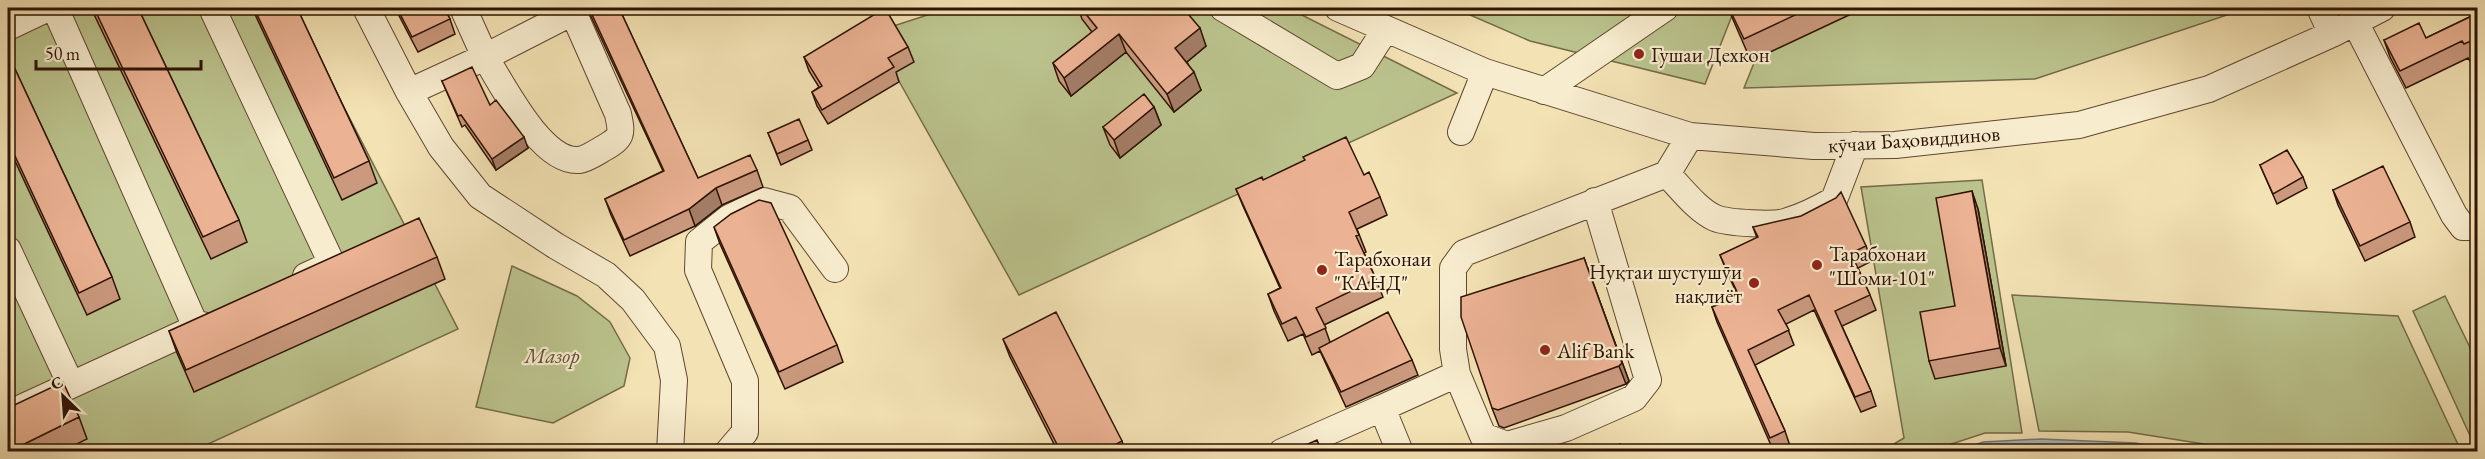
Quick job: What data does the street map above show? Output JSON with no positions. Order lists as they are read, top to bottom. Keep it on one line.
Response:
{"streets":{"street":["кӯчаи Баҳовиддинов"]},"parks":["Мазор"],"places":["Гушаи Дехкон","Тарабхонаи \"Шоми-101\"","Тарабхонаи \"КАНД\"","Нуқтаи шустушӯи нақлиёт","Alif Bank"],"scale_bar":"50 m","north":"top left"}
